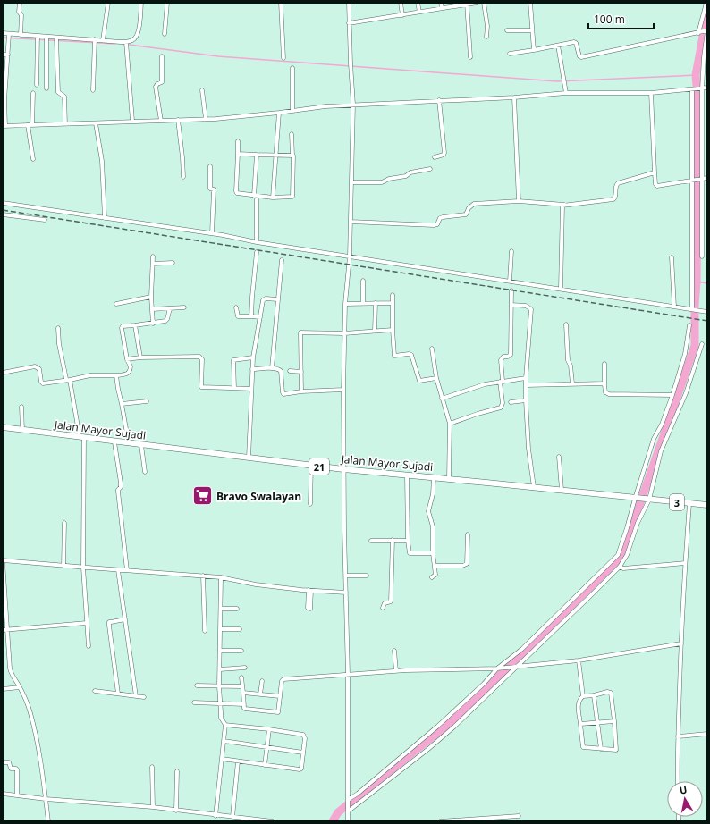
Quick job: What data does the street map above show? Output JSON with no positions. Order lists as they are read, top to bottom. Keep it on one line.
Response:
{"streets":{"highway":["Jalan Mayor Sujadi","21","3"]},"places":{"supermarket":["Bravo Swalayan"]},"scale_bar":"100 m","north":"top"}
